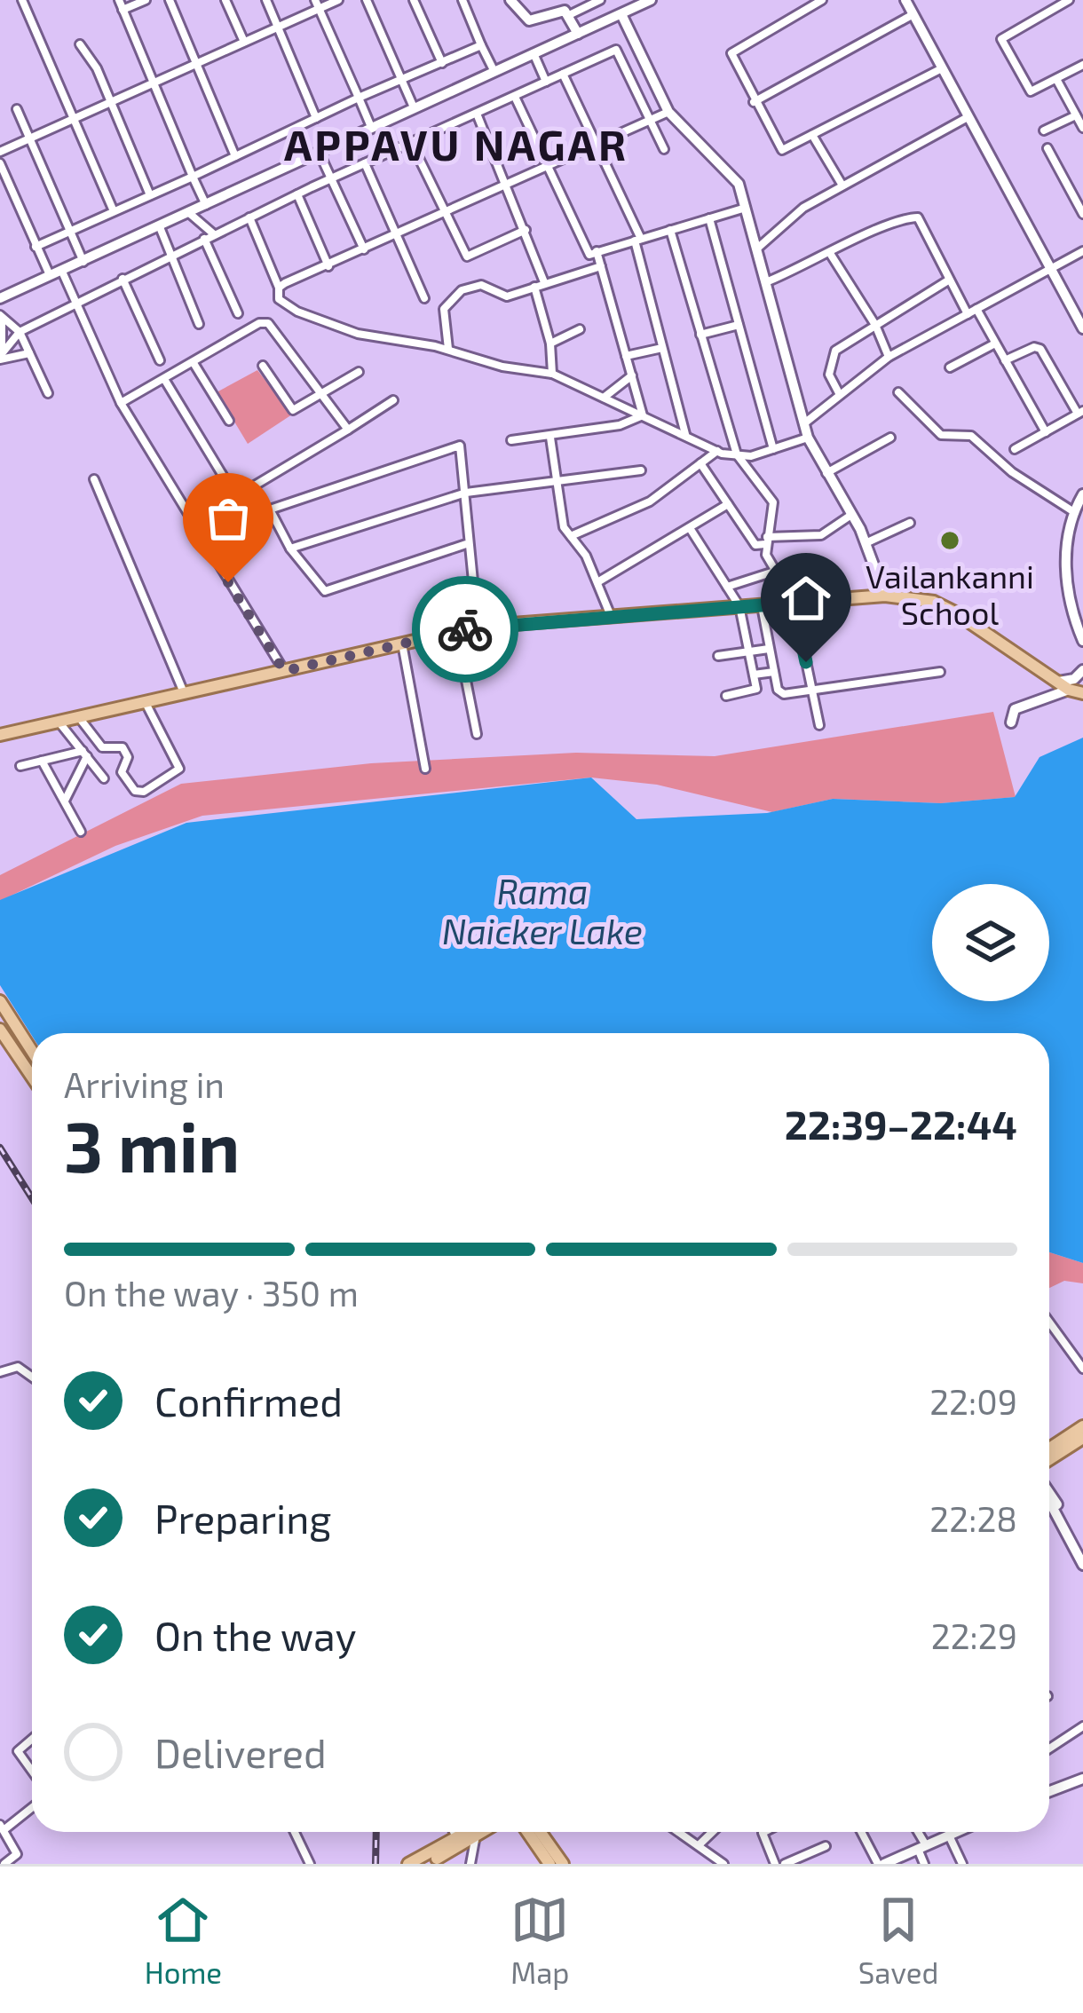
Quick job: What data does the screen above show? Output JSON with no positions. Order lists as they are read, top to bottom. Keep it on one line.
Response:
{"districts":["APPAVU NAGAR"],"water":["Rama Naicker Lake"],"places":["Vailankanni School"],"page":{"heading":["3 min","Arriving in","22:39–22:44"],"bar":"On the way · 350 m","list":[["Confirmed","22:09"],["Preparing","22:28"],["On the way","22:29"],"Delivered"],"tabs":["Home","Map","Saved"]}}
